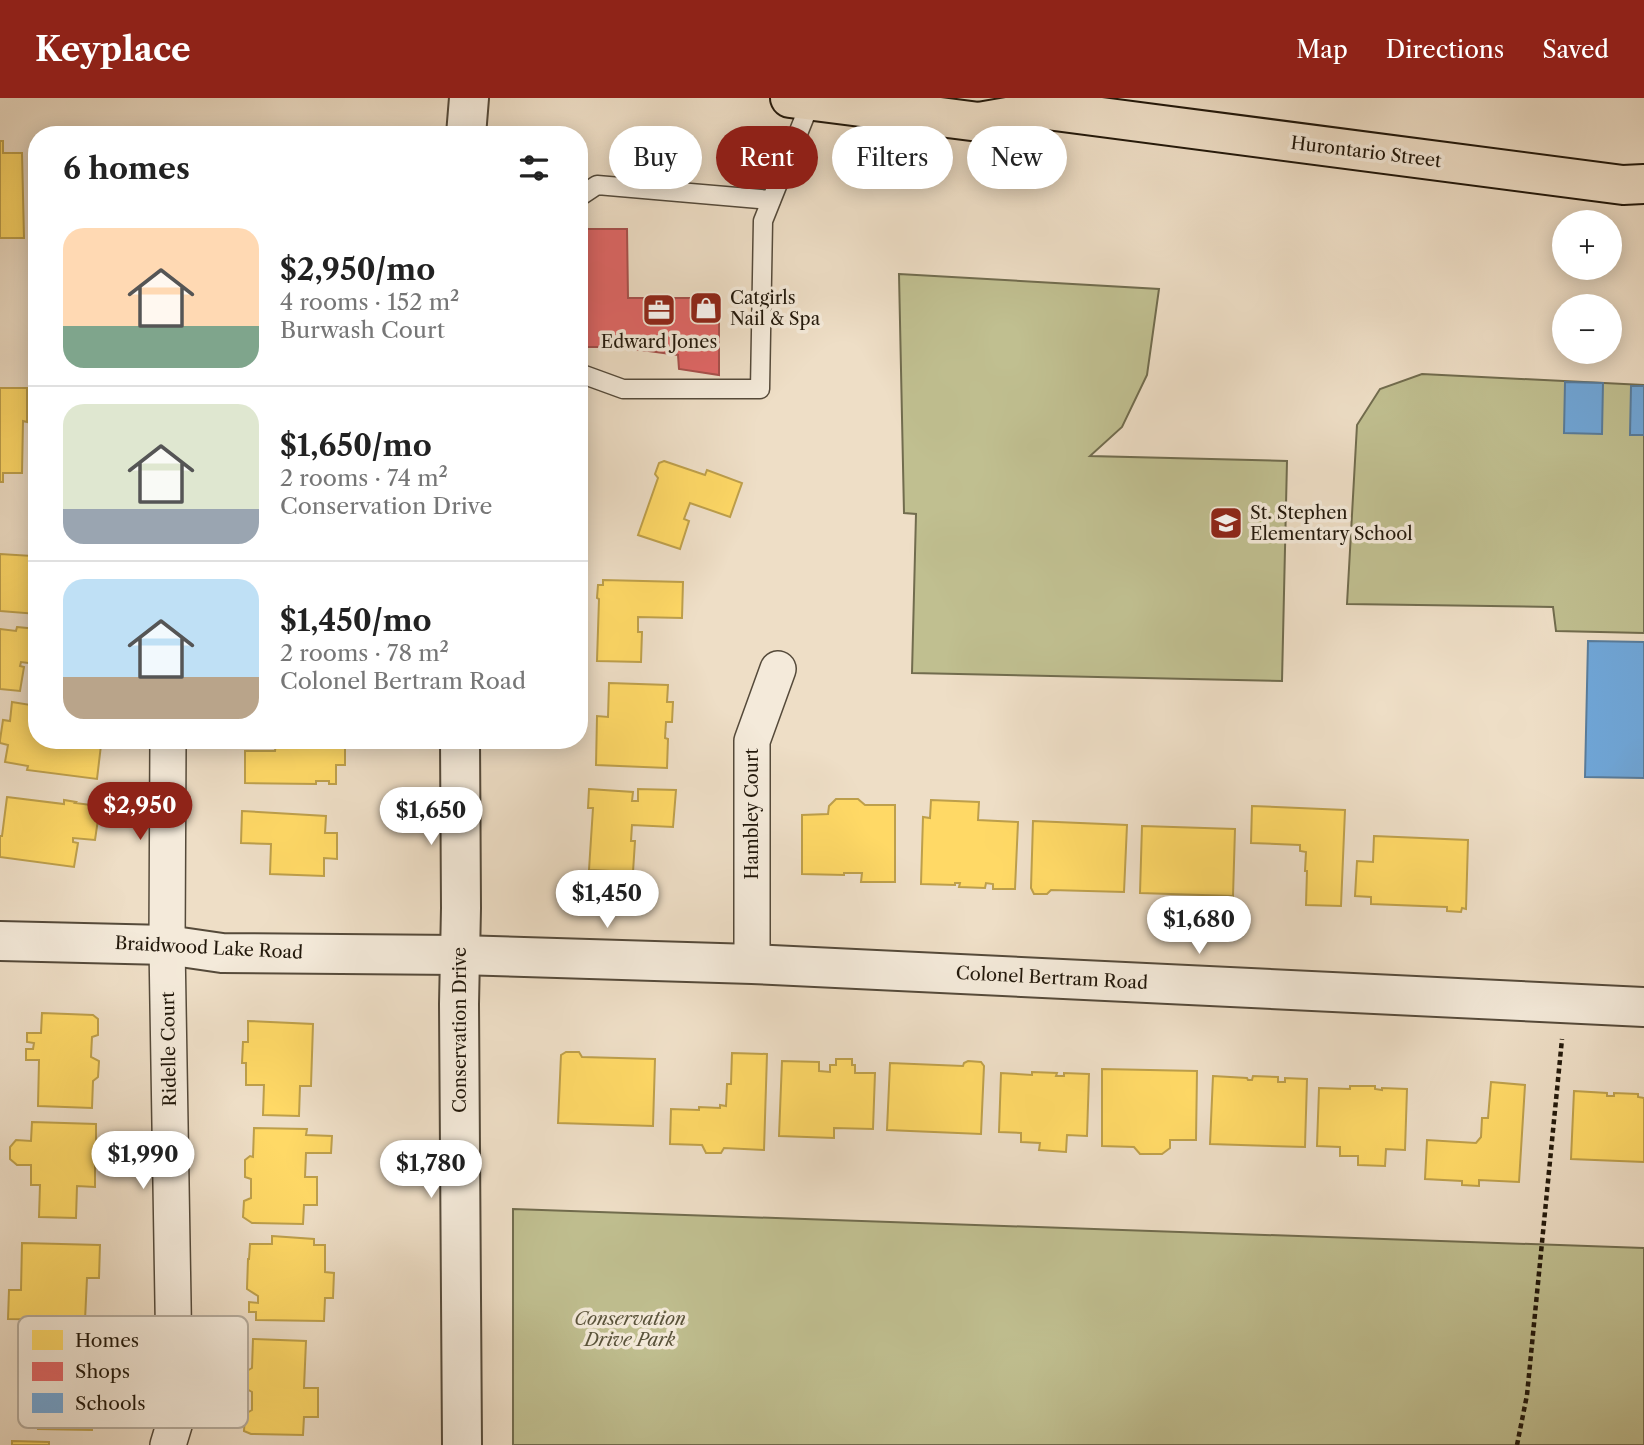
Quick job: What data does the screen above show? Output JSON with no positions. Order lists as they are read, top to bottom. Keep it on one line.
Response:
{"streets":{"main road":["Hurontario Street"],"street":["Hambley Court","Braidwood Lake Road","Colonel Bertram Road","Conservation Drive","Ridelle Court"]},"crossings":[["Hambley Court","Colonel Bertram Road"],["Braidwood Lake Road","Colonel Bertram Road"],["Braidwood Lake Road","Conservation Drive"],["Braidwood Lake Road","Ridelle Court"],["Colonel Bertram Road","Conservation Drive"]],"parks":["Conservation Drive Park"],"places":{"shop":["Catgirls Nail & Spa"],"office":["Edward Jones"],"school or university":["St. Stephen Elementary School"]},"legend":["Homes","Shops","Schools"],"page":{"header":"Keyplace","nav":["Map","Directions","Saved"],"chip":["Buy","Rent","Filters","New"],"heading":"6 homes","map_buttons":["+","−"],"list":[{"name":"$2,950/mo","note":"4 rooms · 152 m² · Burwash Court"},{"name":"$1,650/mo","note":"2 rooms · 74 m² · Conservation Drive"},{"name":"$1,450/mo","note":"2 rooms · 78 m² · Colonel Bertram Road"}],"price":["$2,950","$1,650","$1,450","$1,680","$1,990","$1,780"]}}
